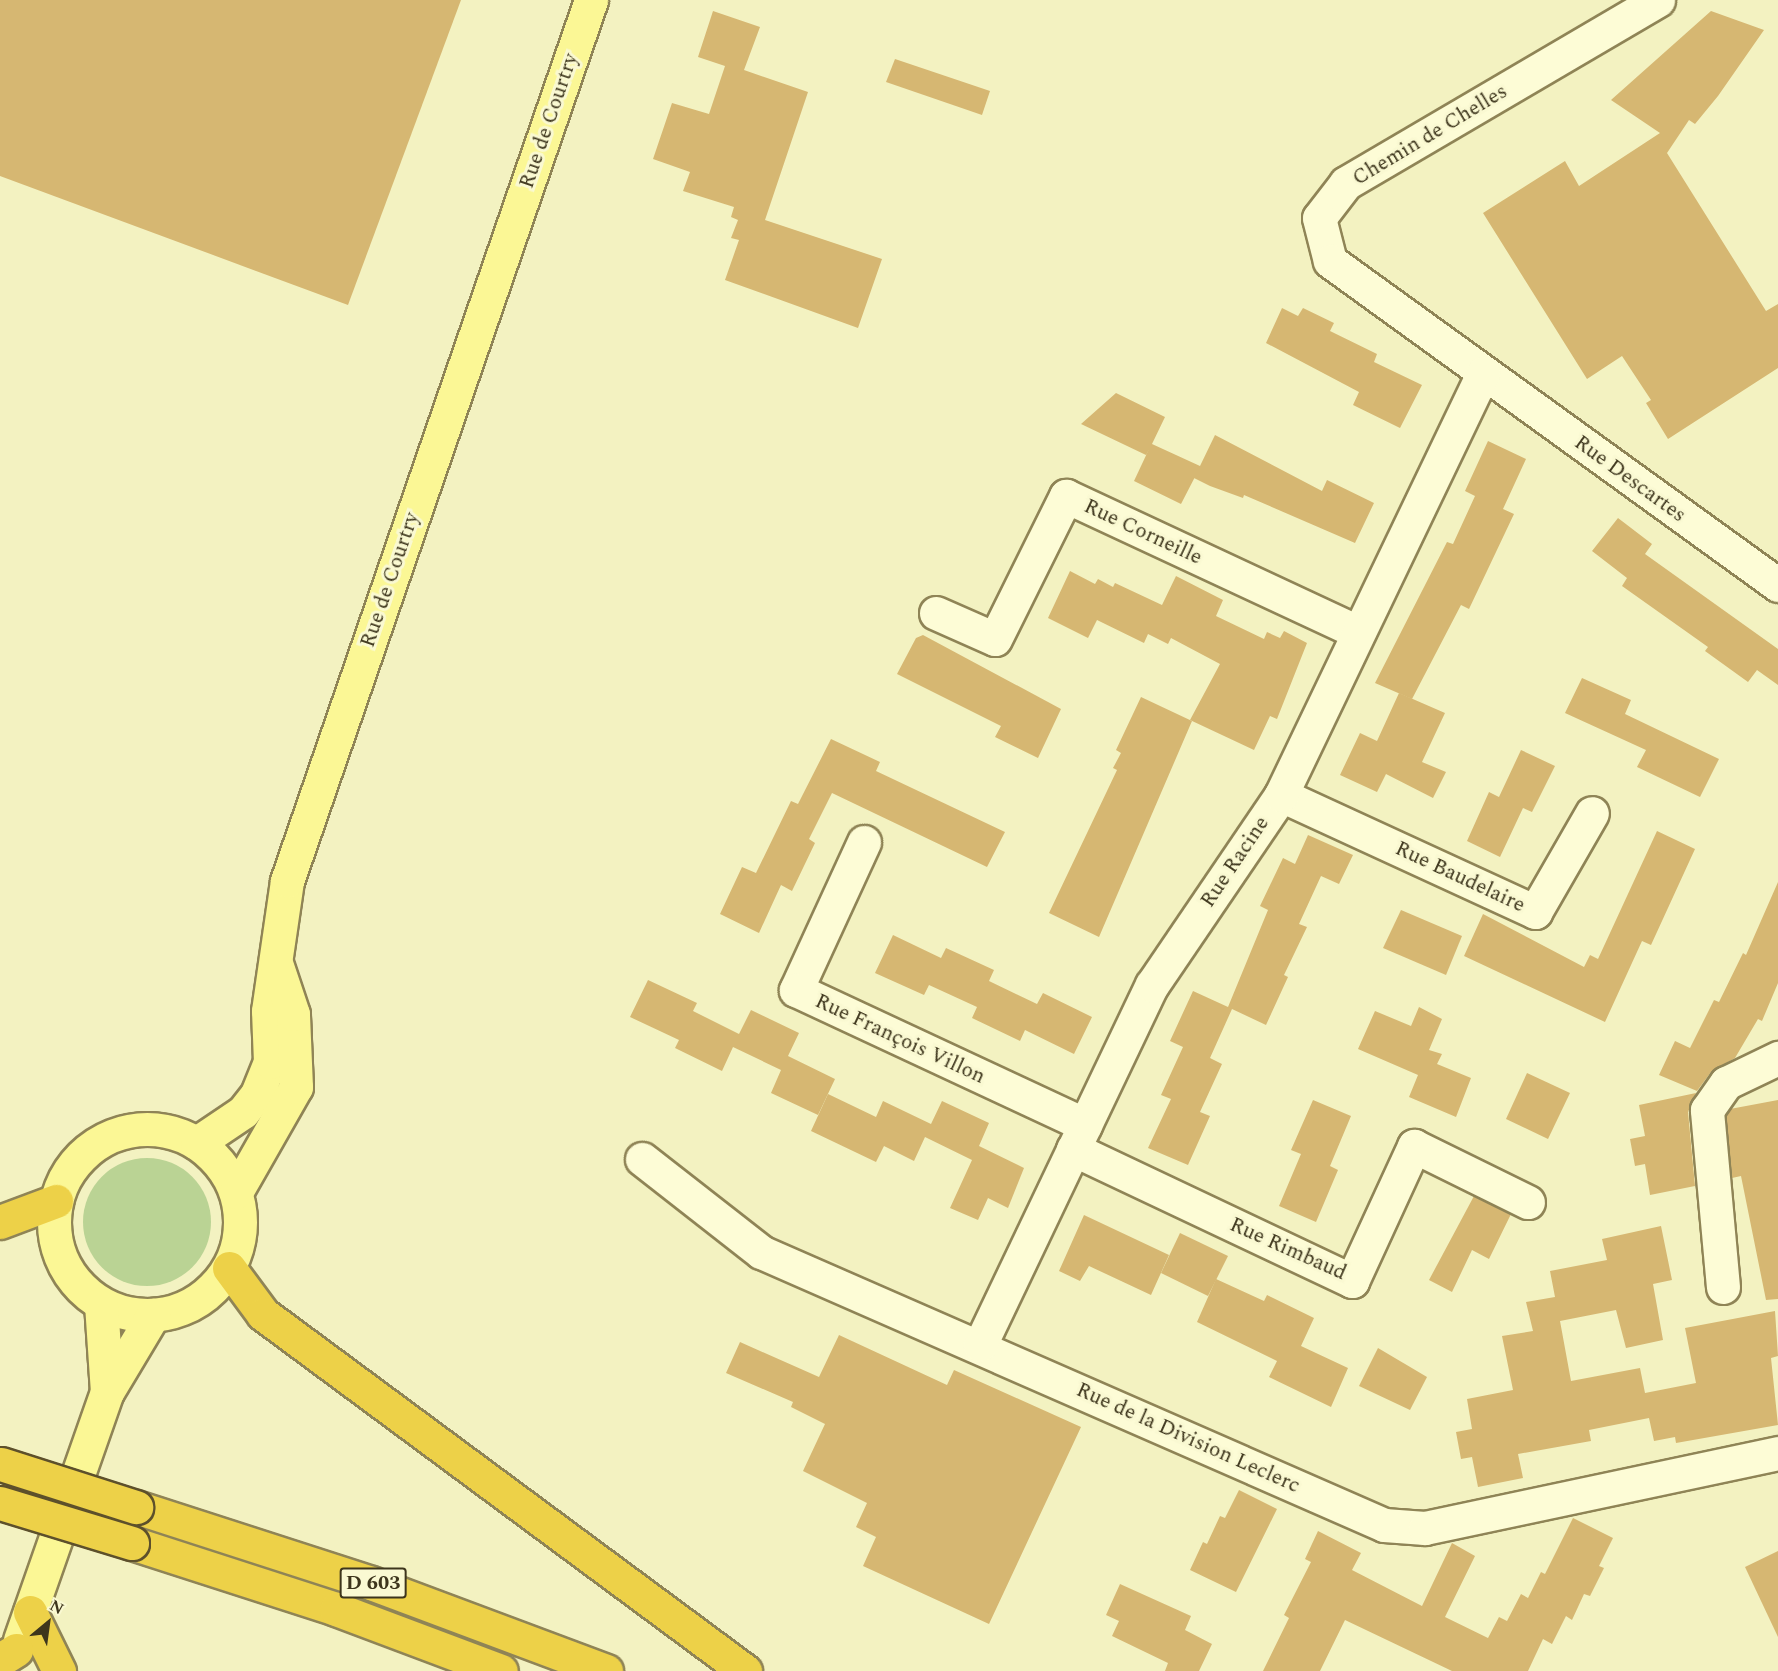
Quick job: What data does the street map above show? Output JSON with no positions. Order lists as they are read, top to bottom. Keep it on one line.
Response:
{"streets":{"highway":["D 603"],"main road":["Rue de Courtry"],"street":["Chemin de Chelles","Rue Descartes","Rue Corneille","Rue Racine","Rue Baudelaire","Rue François Villon","Rue Rimbaud","Rue de la Division Leclerc"]},"crossings":[["Chemin de Chelles","Rue Descartes"],["Chemin de Chelles","Rue Racine"],["Rue Descartes","Rue Racine"],["Rue Corneille","Rue Racine"],["Rue Racine","Rue Baudelaire"],["Rue Racine","Rue François Villon"],["Rue Racine","Rue Rimbaud"],["Rue Racine","Rue de la Division Leclerc"],["Rue François Villon","Rue Rimbaud"]],"north":"top right"}
